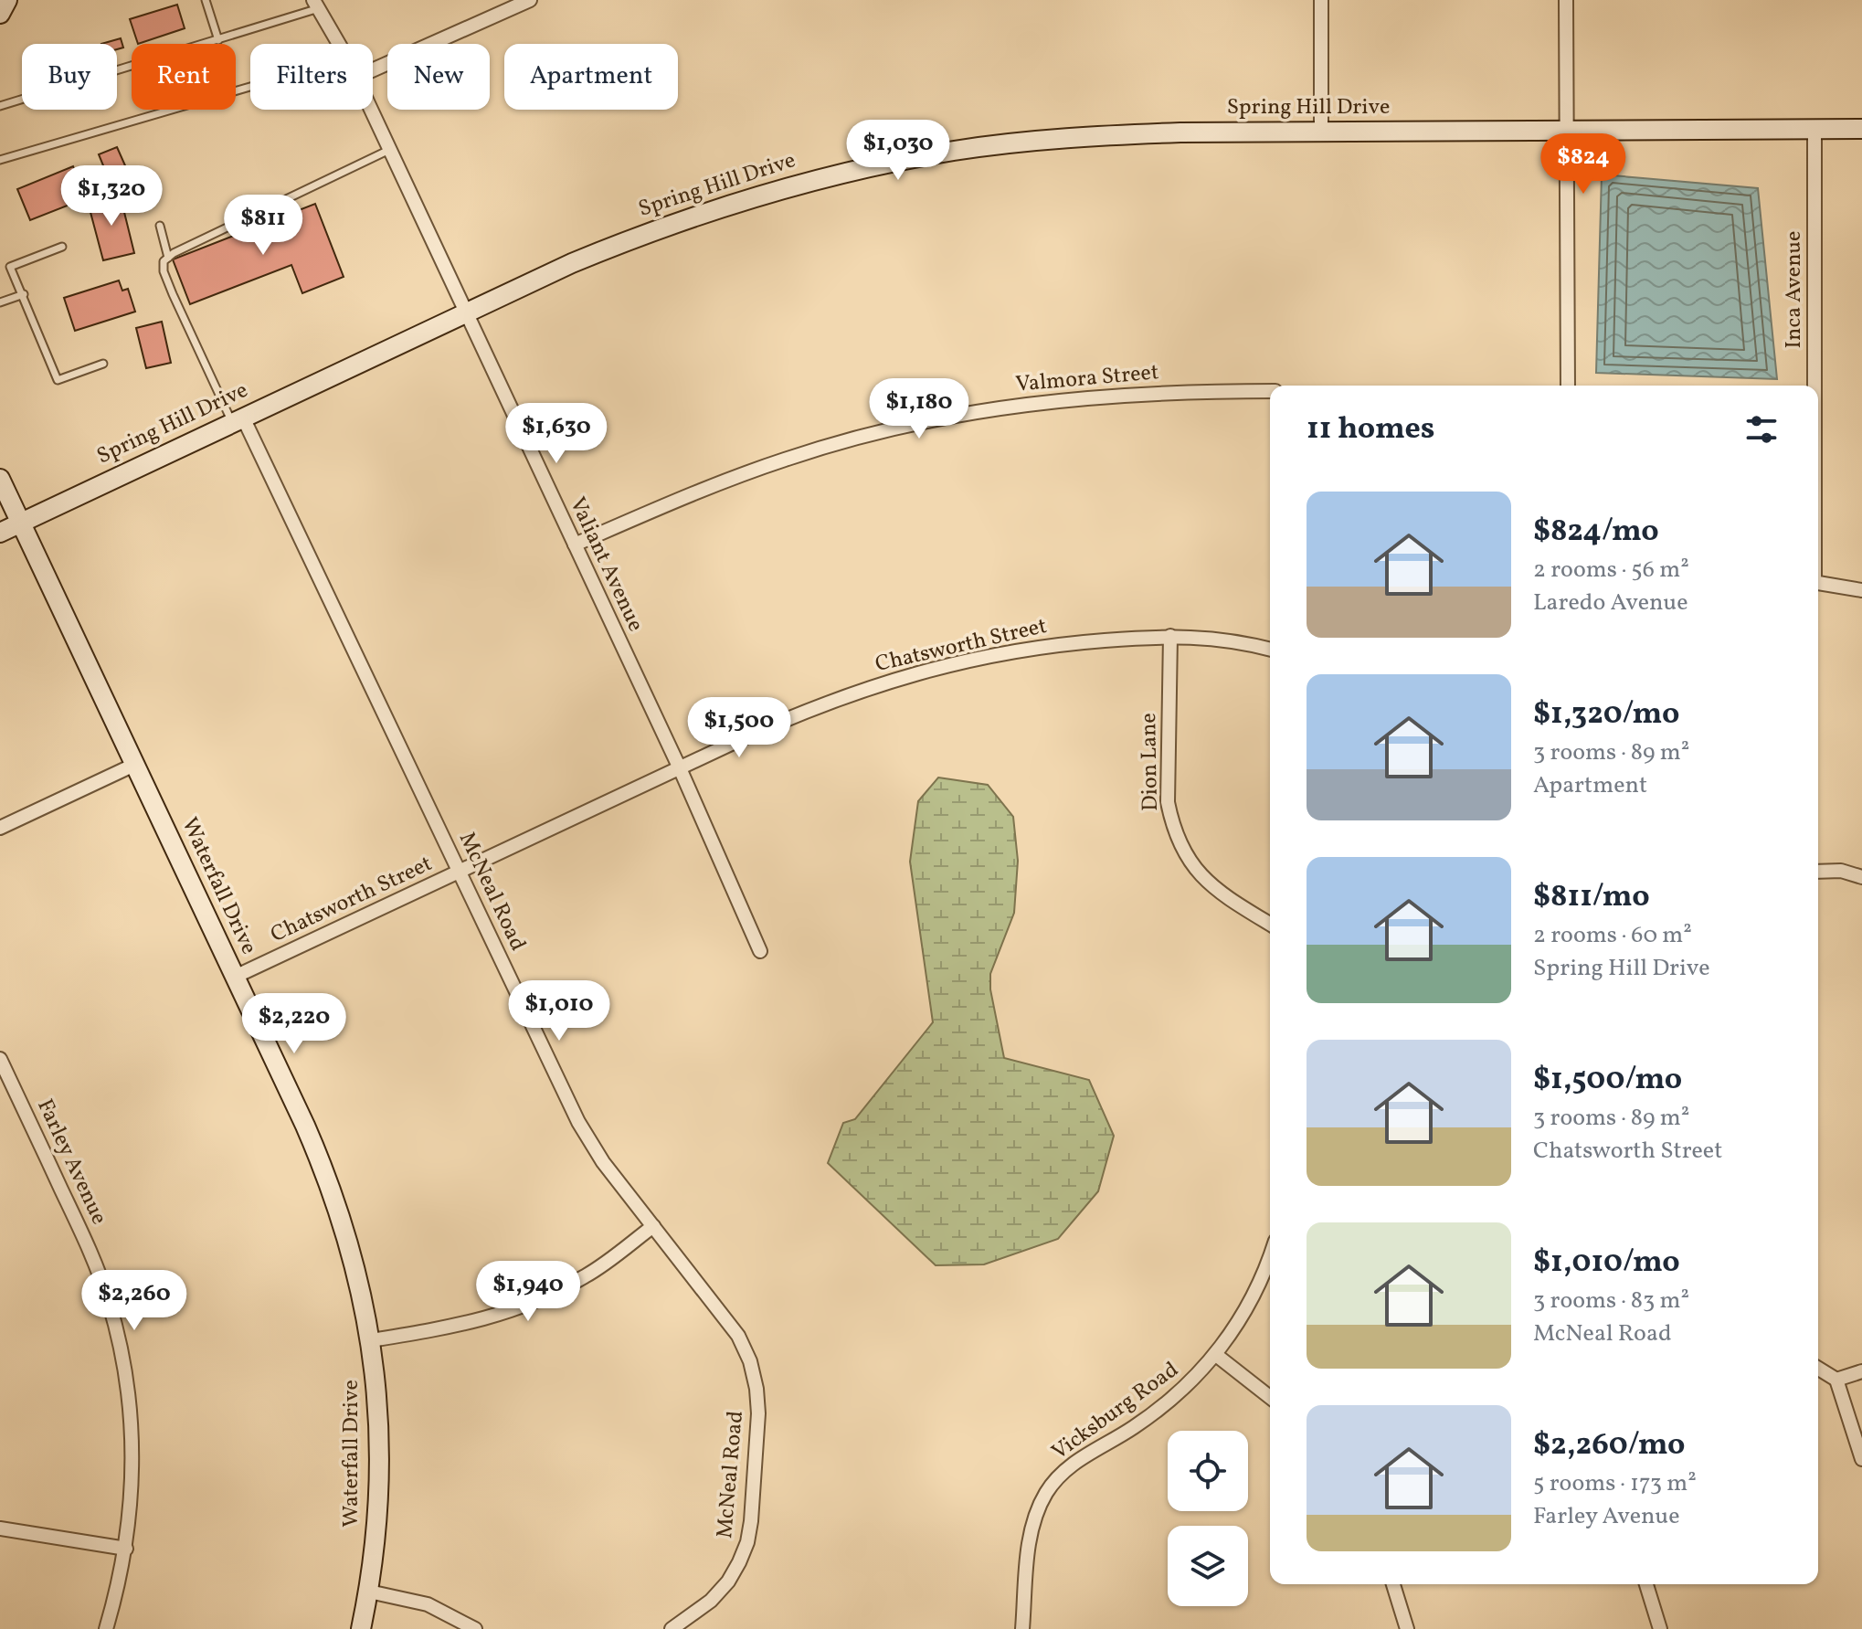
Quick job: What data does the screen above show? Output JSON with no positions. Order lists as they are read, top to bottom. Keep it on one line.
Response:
{"streets":{"main road":["Spring Hill Drive","Waterfall Drive"],"street":["Inca Avenue","Valmora Street","Valiant Avenue","Chatsworth Street","Dion Lane","McNeal Road","Farley Avenue","Vicksburg Road"]},"crossings":[["Spring Hill Drive","Inca Avenue"],["Spring Hill Drive","Valiant Avenue"],["Spring Hill Drive","Waterfall Drive"],["Spring Hill Drive","McNeal Road"],["Valmora Street","Valiant Avenue"],["Valiant Avenue","Chatsworth Street"],["Chatsworth Street","Dion Lane"],["Chatsworth Street","Waterfall Drive"],["Chatsworth Street","McNeal Road"]],"page":{"chip":["Buy","Rent","Filters","New","Apartment"],"price":["$1,030","$824","$1,320","$811","$1,180","$1,630","$1,500","$1,010","$2,220","$1,940","$2,260"],"heading":"11 homes","list":[{"name":"$824/mo","note":"2 rooms · 56 m² · Laredo Avenue"},{"name":"$1,320/mo","note":"3 rooms · 89 m² · Apartment"},{"name":"$811/mo","note":"2 rooms · 60 m² · Spring Hill Drive"},{"name":"$1,500/mo","note":"3 rooms · 89 m² · Chatsworth Street"},{"name":"$1,010/mo","note":"3 rooms · 83 m² · McNeal Road"},{"name":"$2,260/mo","note":"5 rooms · 173 m² · Farley Avenue"}]}}
